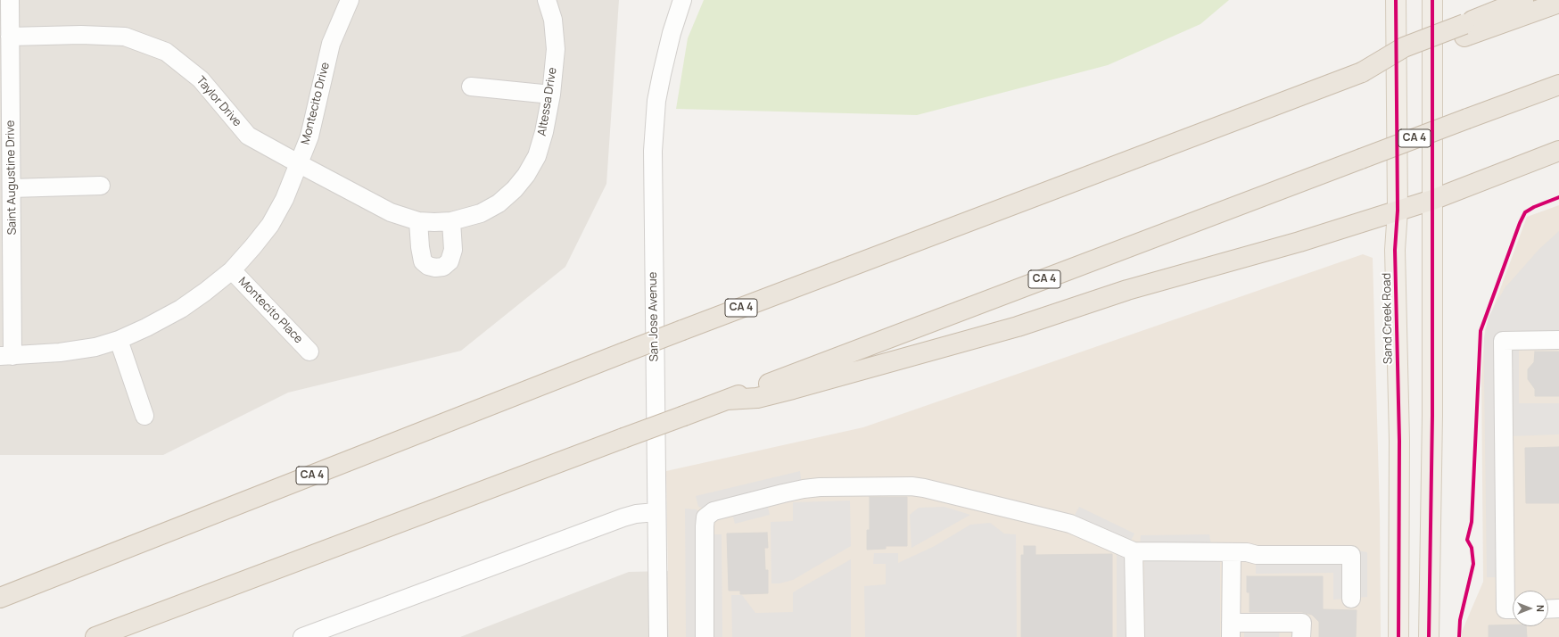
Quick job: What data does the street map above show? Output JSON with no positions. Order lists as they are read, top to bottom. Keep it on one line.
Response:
{"streets":{"highway":["CA 4"],"main road":["Sand Creek Road"],"street":["Taylor Drive","Altessa Drive","Montecito Drive","Saint Augustine Drive","Montecito Place","San Jose Avenue"]},"crossings":[["Taylor Drive","Altessa Drive"],["Taylor Drive","Montecito Drive"],["Taylor Drive","Saint Augustine Drive"],["Altessa Drive","Montecito Drive"],["Montecito Drive","Saint Augustine Drive"],["Montecito Drive","Montecito Place"]],"north":"right"}
